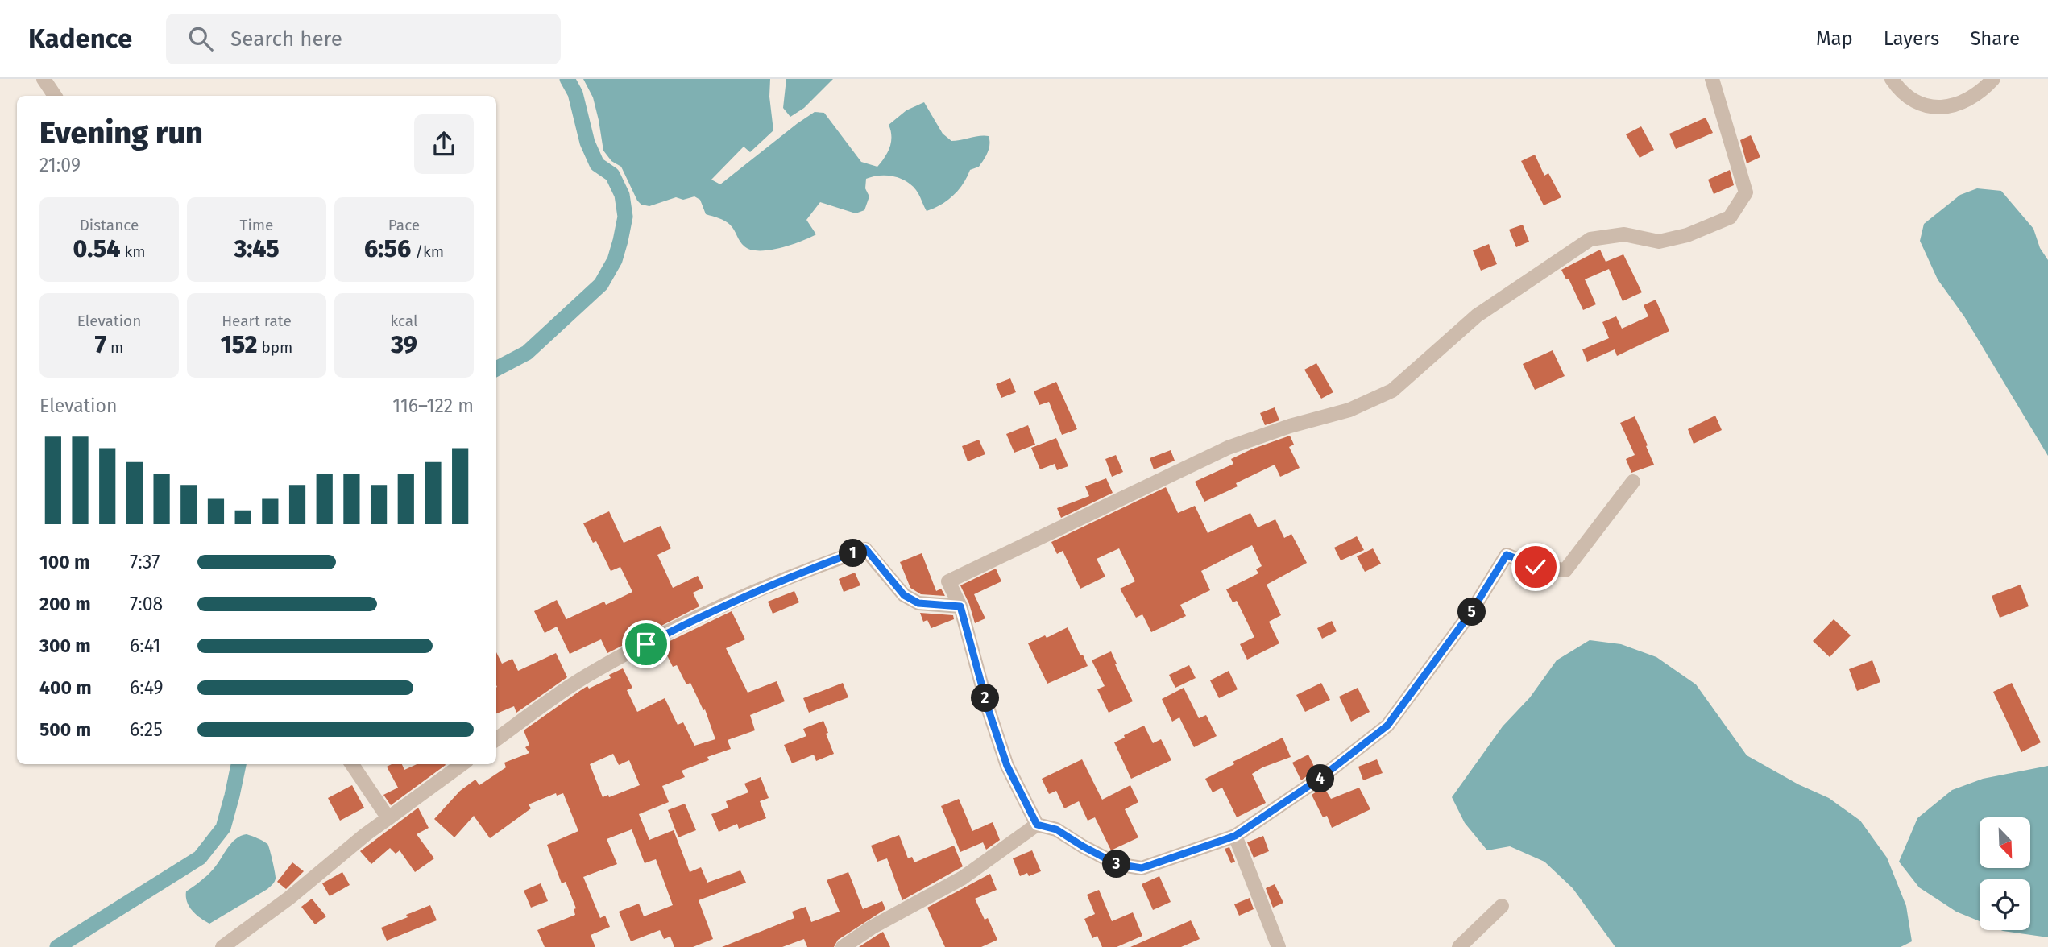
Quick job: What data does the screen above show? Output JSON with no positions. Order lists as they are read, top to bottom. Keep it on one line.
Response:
{"north":"bottom right","page":{"header":"Kadence","search":"Search here","nav":["Map","Layers","Share"],"heading":["Evening run","21:09"],"stats":[["Distance","0.54 km"],["Time","3:45"],["Pace","6:56 /km"],["Elevation","7 m"],["Heart rate","152 bpm"],["kcal","39"]],"chart":["Elevation","116–122 m"],"pins":["1","5","2","4","3"],"list":[{"name":"100 m","note":"7:37"},{"name":"200 m","note":"7:08"},{"name":"300 m","note":"6:41"},{"name":"400 m","note":"6:49"},{"name":"500 m","note":"6:25"}]}}
